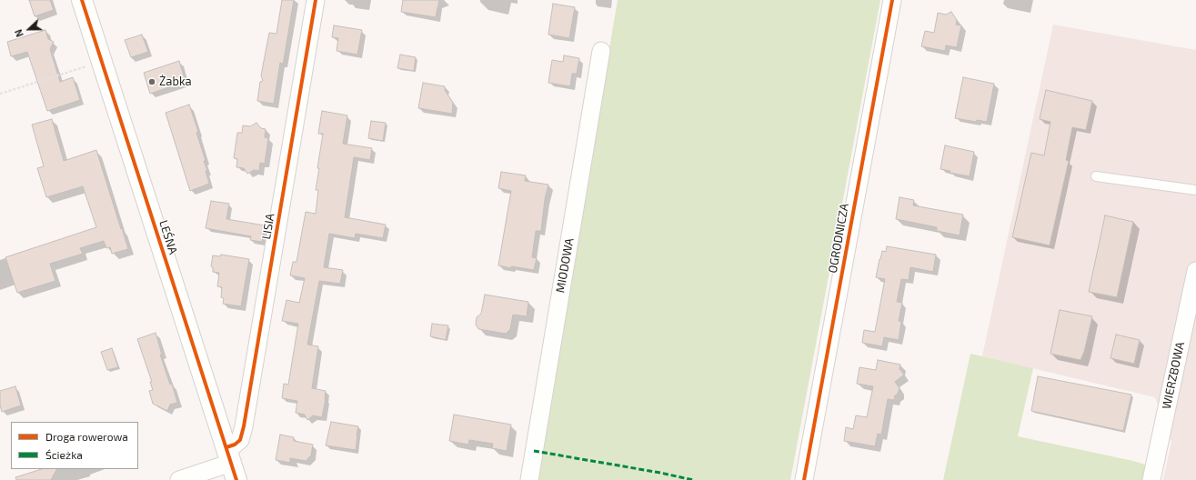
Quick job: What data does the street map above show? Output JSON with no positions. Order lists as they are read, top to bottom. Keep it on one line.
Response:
{"streets":{"street":["LISIA","LEŚNA","OGRODNICZA","MIODOWA","WIERZBOWA"]},"crossings":[["LISIA","LEŚNA"]],"places":["Żabka"],"legend":["Droga rowerowa","Ścieżka"],"north":"left"}
